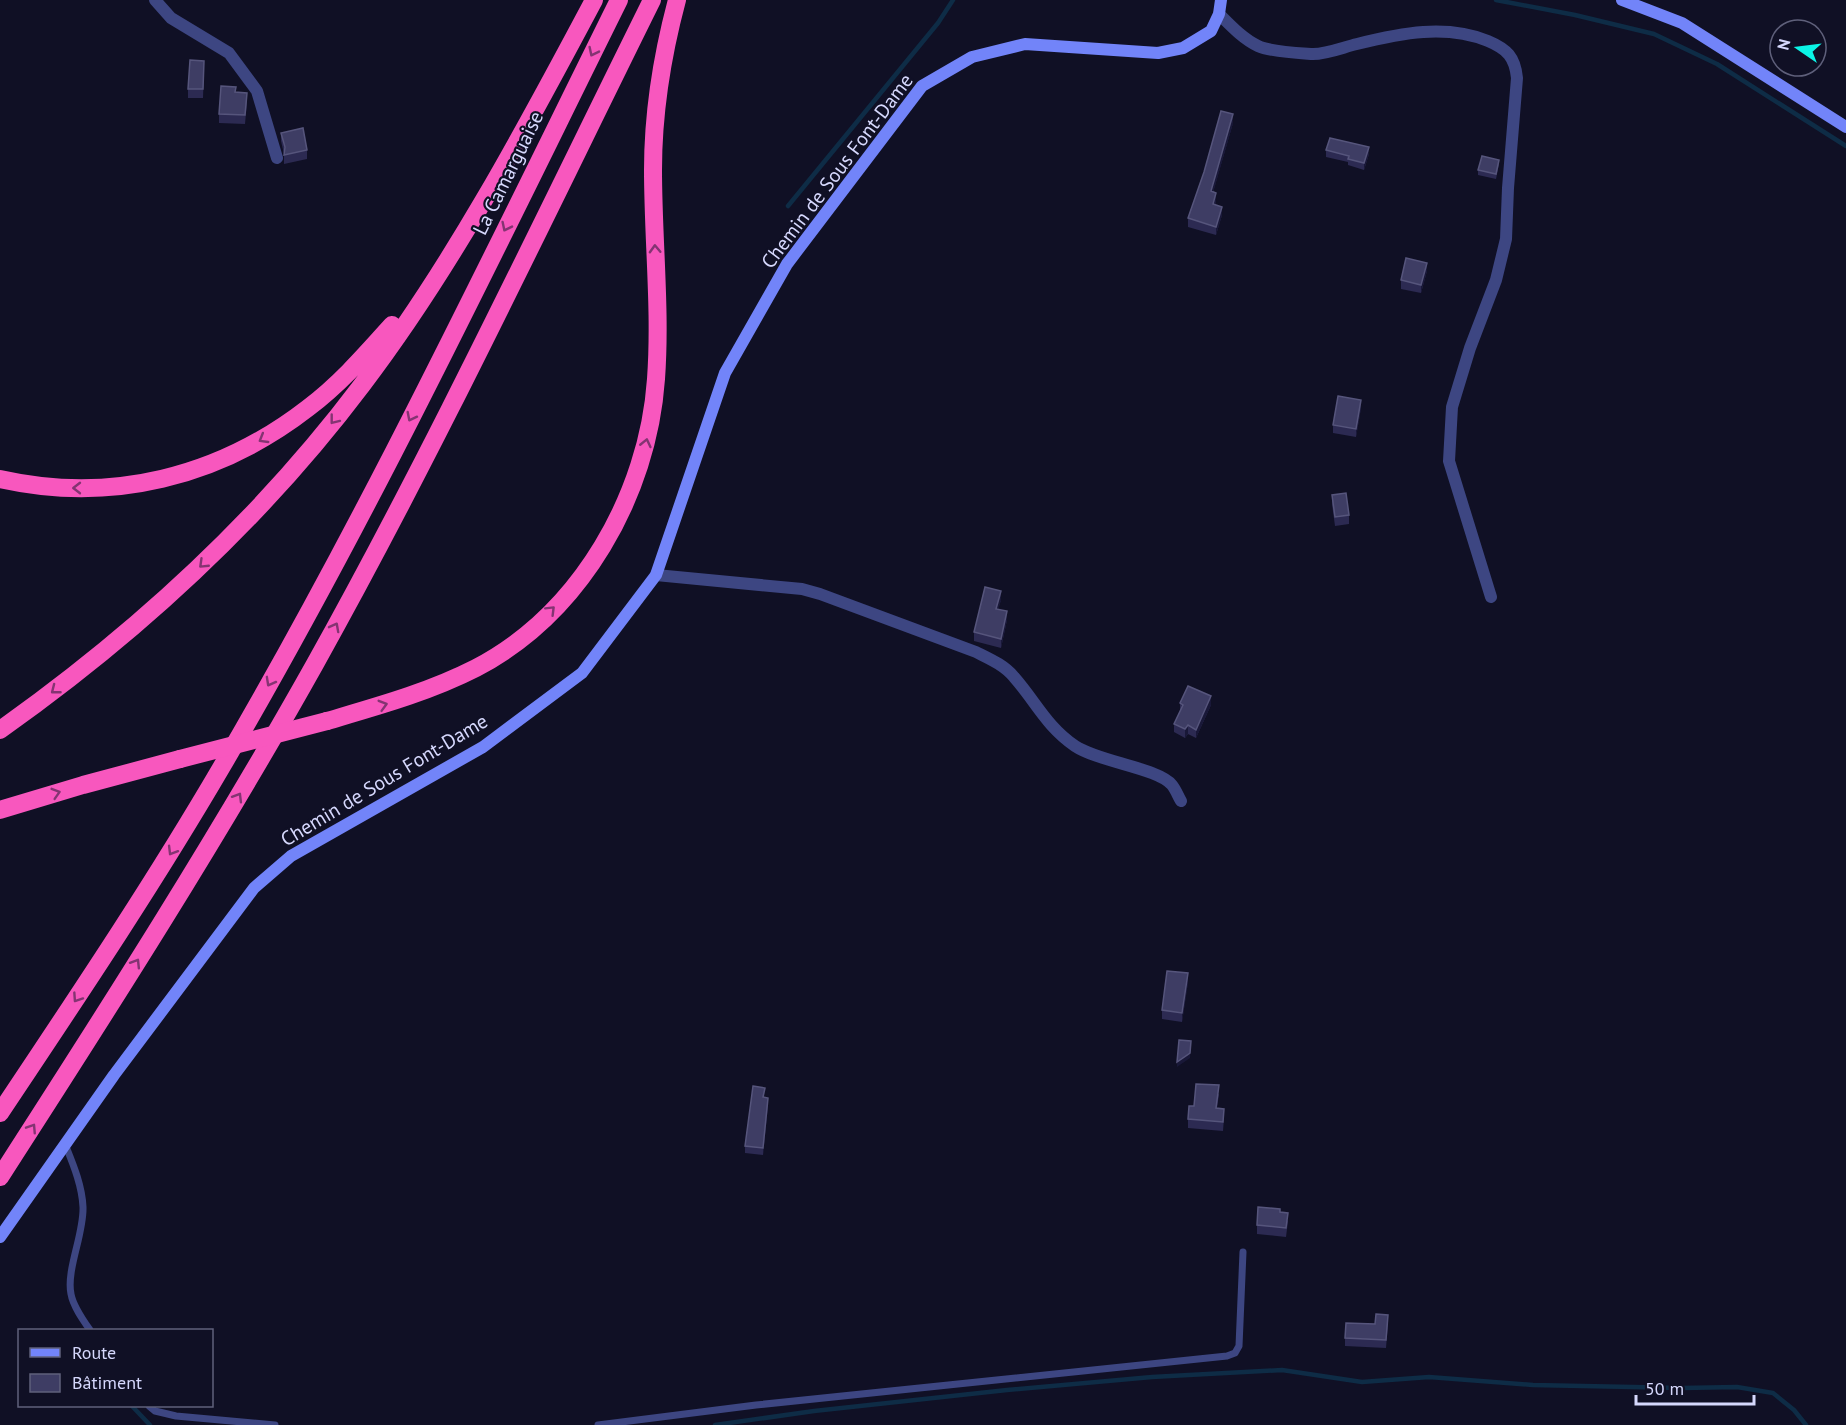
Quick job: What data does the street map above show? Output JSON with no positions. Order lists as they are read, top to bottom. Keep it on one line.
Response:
{"streets":{"highway":["La Camarguaise"],"street":["Chemin de Sous Font-Dame"]},"legend":["Route","Bâtiment"],"scale_bar":"50 m","north":"left"}
